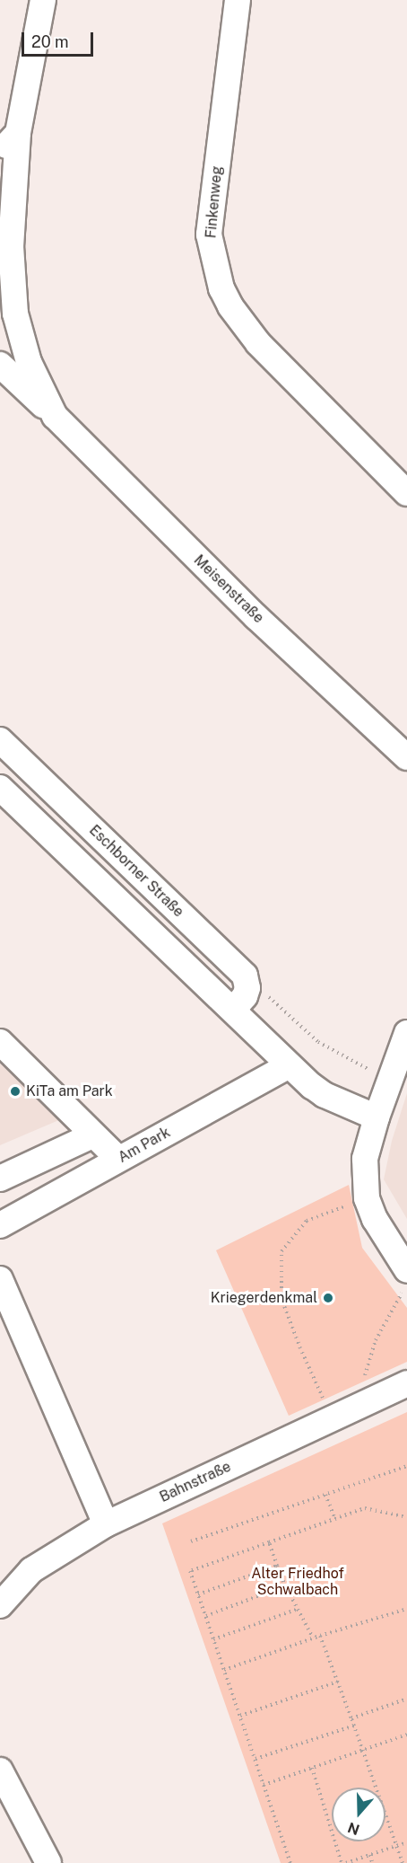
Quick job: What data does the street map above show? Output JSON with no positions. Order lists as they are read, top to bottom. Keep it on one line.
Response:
{"streets":{"street":["Finkenweg","Meisenstraße","Eschborner Straße","Am Park","Bahnstraße"]},"parks":["Alter Friedhof Schwalbach"],"places":["KiTa am Park","Kriegerdenkmal"],"scale_bar":"20 m","north":"bottom"}
